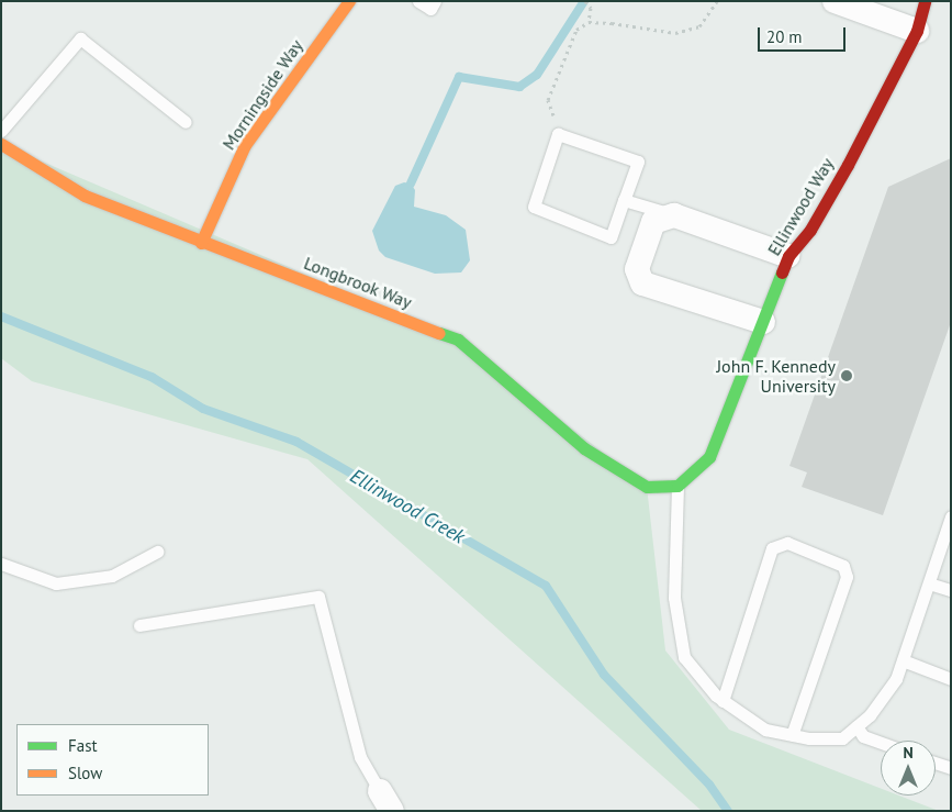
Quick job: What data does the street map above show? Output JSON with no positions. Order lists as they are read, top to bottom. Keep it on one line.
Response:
{"streets":{"street":["Morningside Way","Ellinwood Way","Longbrook Way"]},"crossings":[["Morningside Way","Longbrook Way"],["Ellinwood Way","Longbrook Way"]],"water":["Ellinwood Creek"],"places":["John F. Kennedy University"],"legend":["Fast","Slow"],"scale_bar":"20 m","north":"top"}
